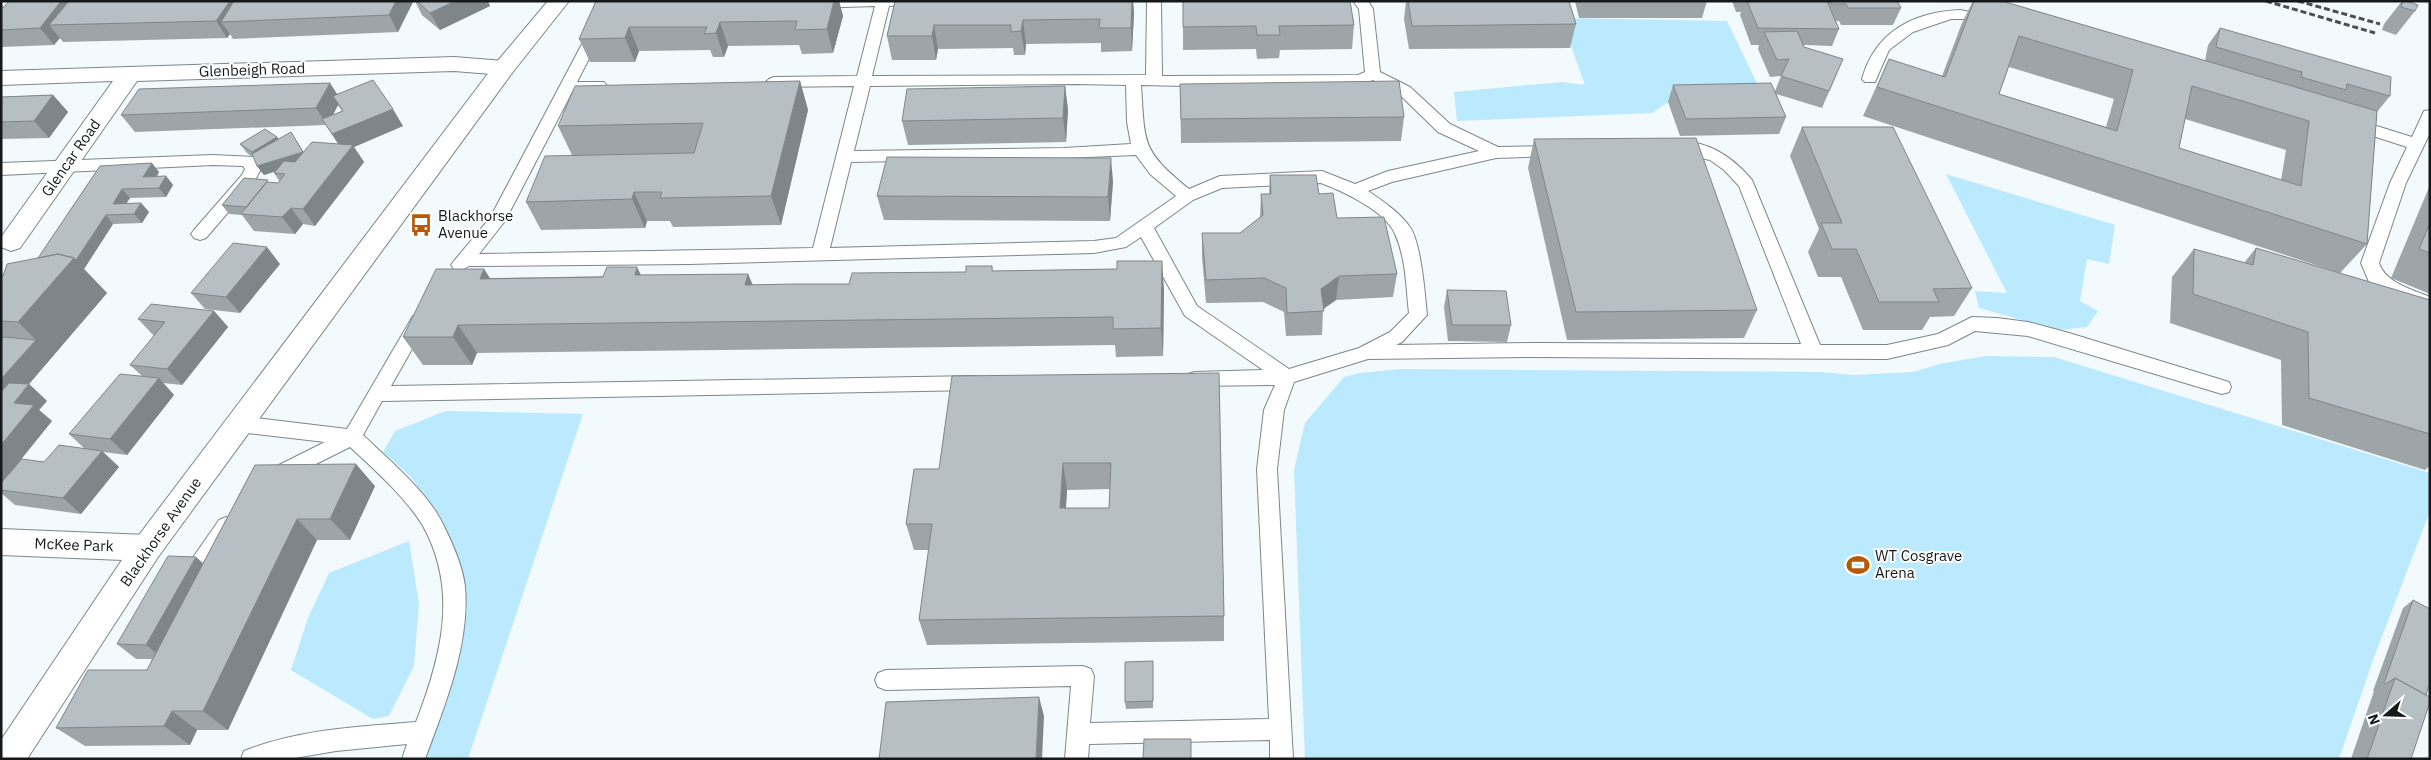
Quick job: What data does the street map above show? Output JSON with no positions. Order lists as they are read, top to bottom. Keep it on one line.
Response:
{"streets":{"main road":["Glenbeigh Road","Glencar Road","Blackhorse Avenue","McKee Park"]},"crossings":[["Glenbeigh Road","Glencar Road"],["Glenbeigh Road","Blackhorse Avenue"],["Blackhorse Avenue","McKee Park"]],"places":{"bus stop":["Blackhorse Avenue"],"sports":["WT Cosgrave Arena"]},"north":"left"}
